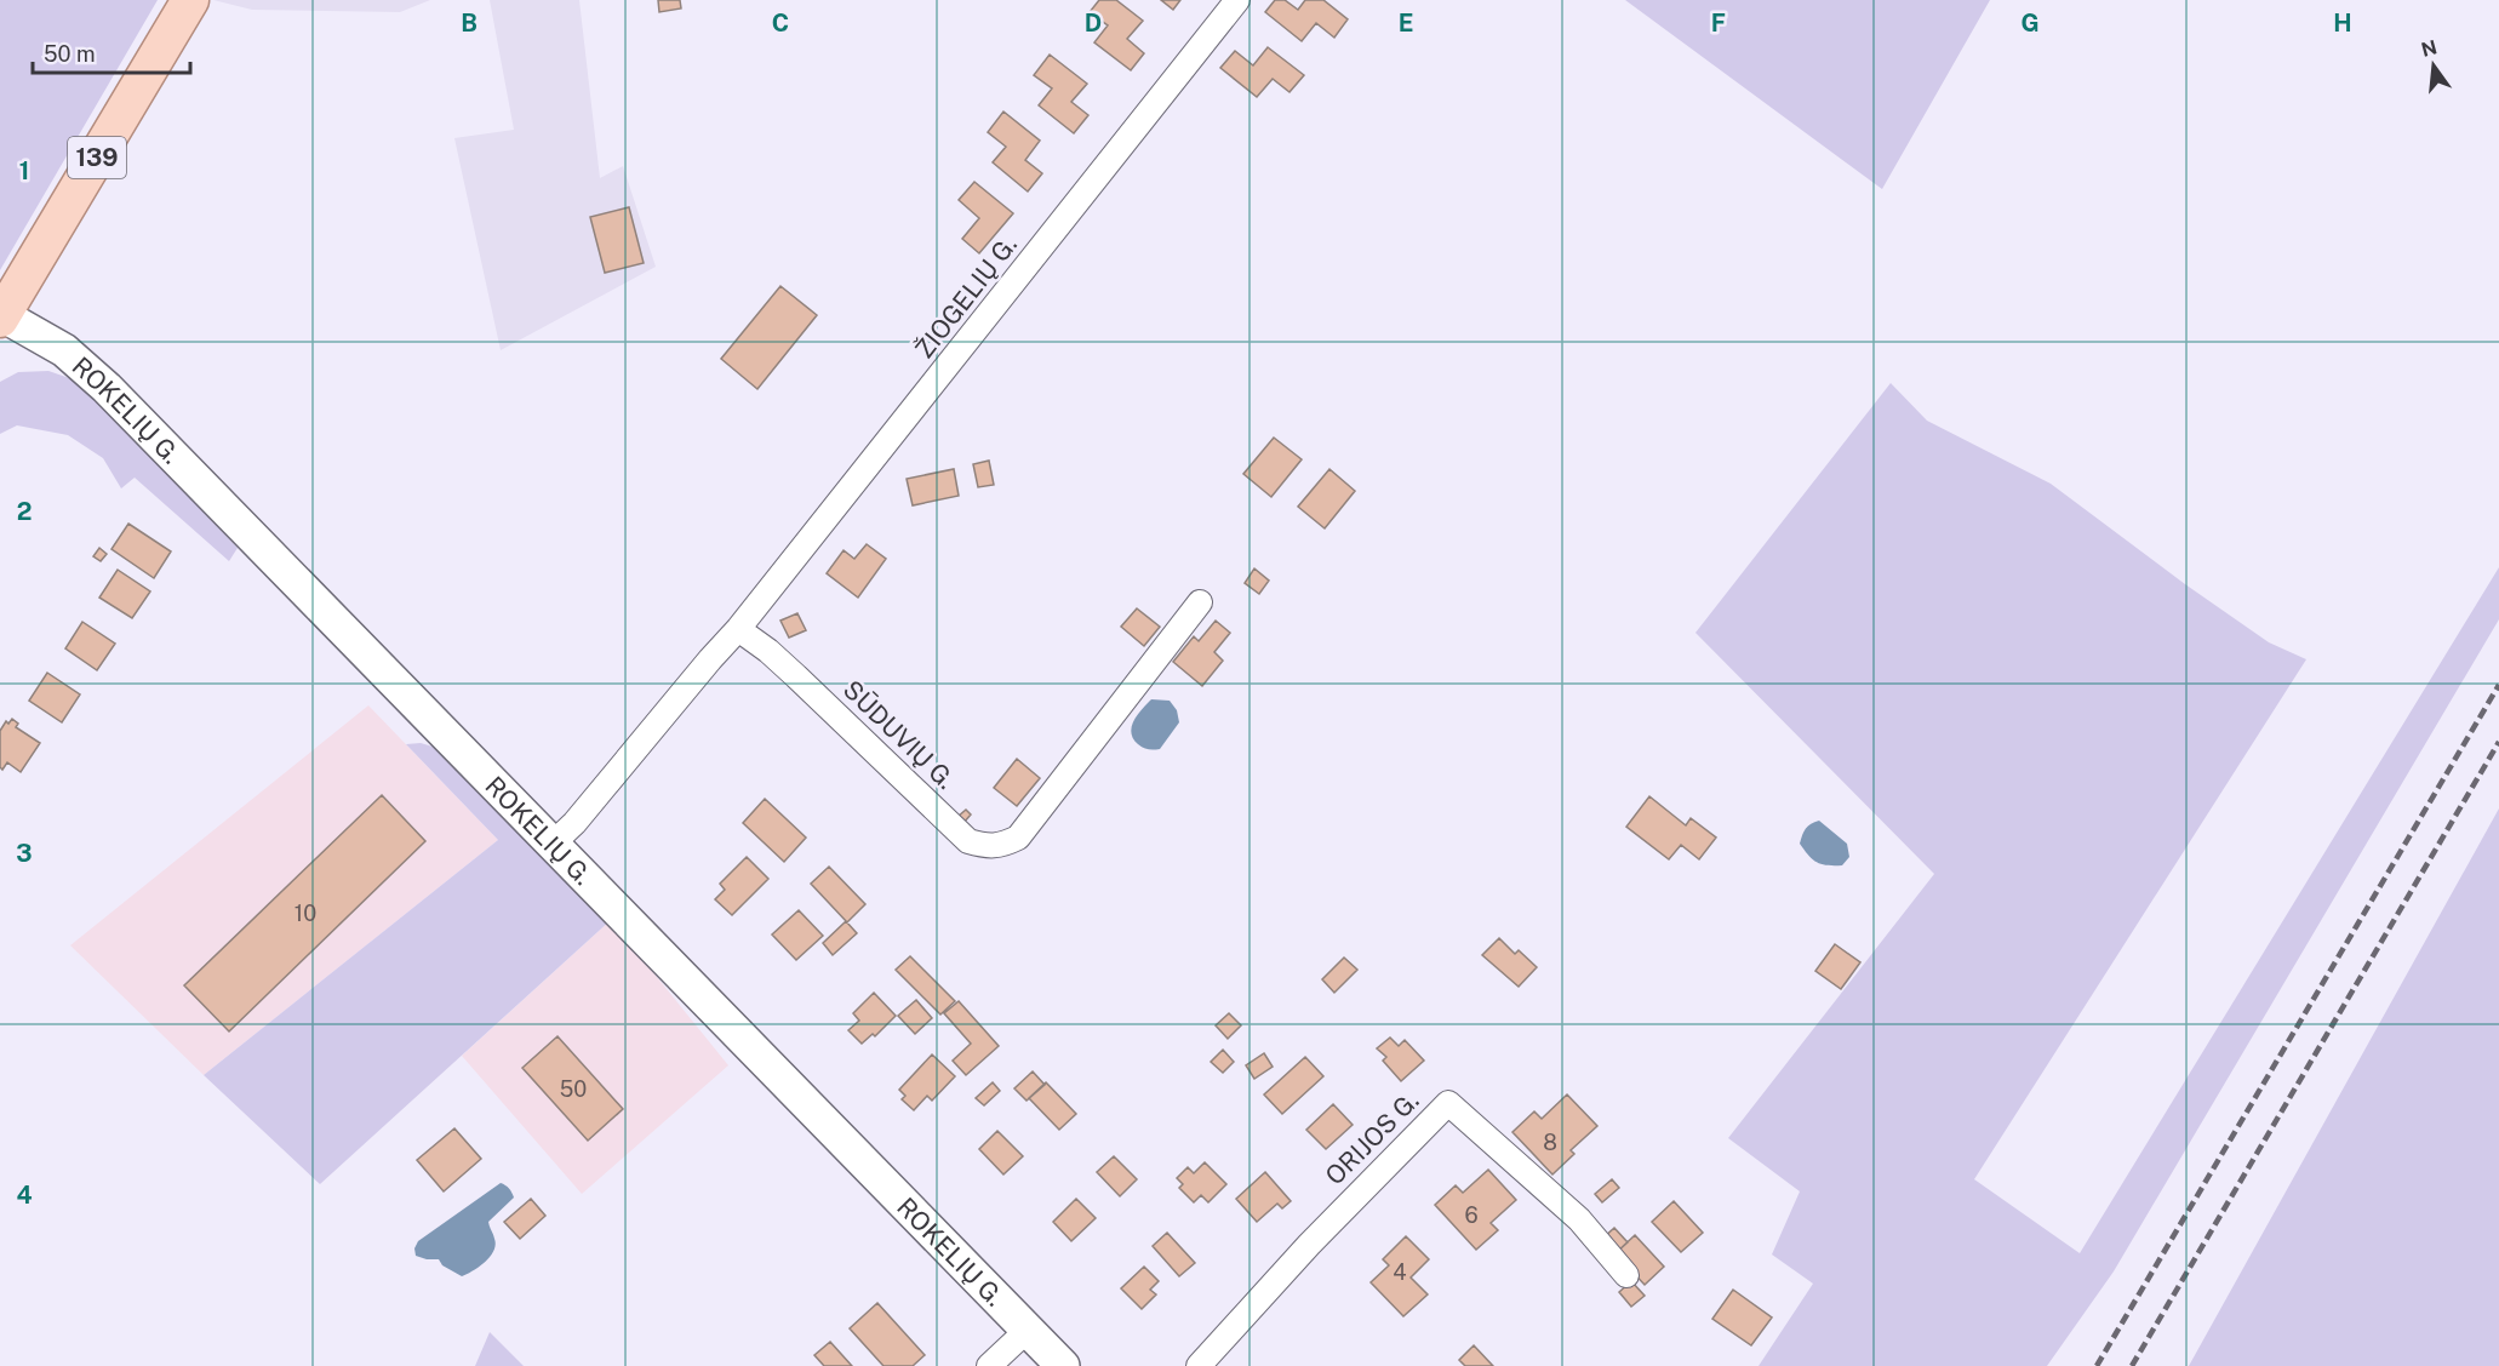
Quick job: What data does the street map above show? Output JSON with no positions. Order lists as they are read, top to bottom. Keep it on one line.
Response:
{"streets":{"main road":["139","ROKELIŲ G."],"street":["ŽIOGELIŲ G.","SŪDUVIŲ G.","ORIJOS G."]},"crossings":[["139","ROKELIŲ G."],["ŽIOGELIŲ G.","SŪDUVIŲ G."]],"house_numbers":["10","50","8","6","4"],"scale_bar":"50 m","north":"top","grid":{"columns":["B","C","D","E","F","G","H"],"rows":["1","2","3","4"]}}
